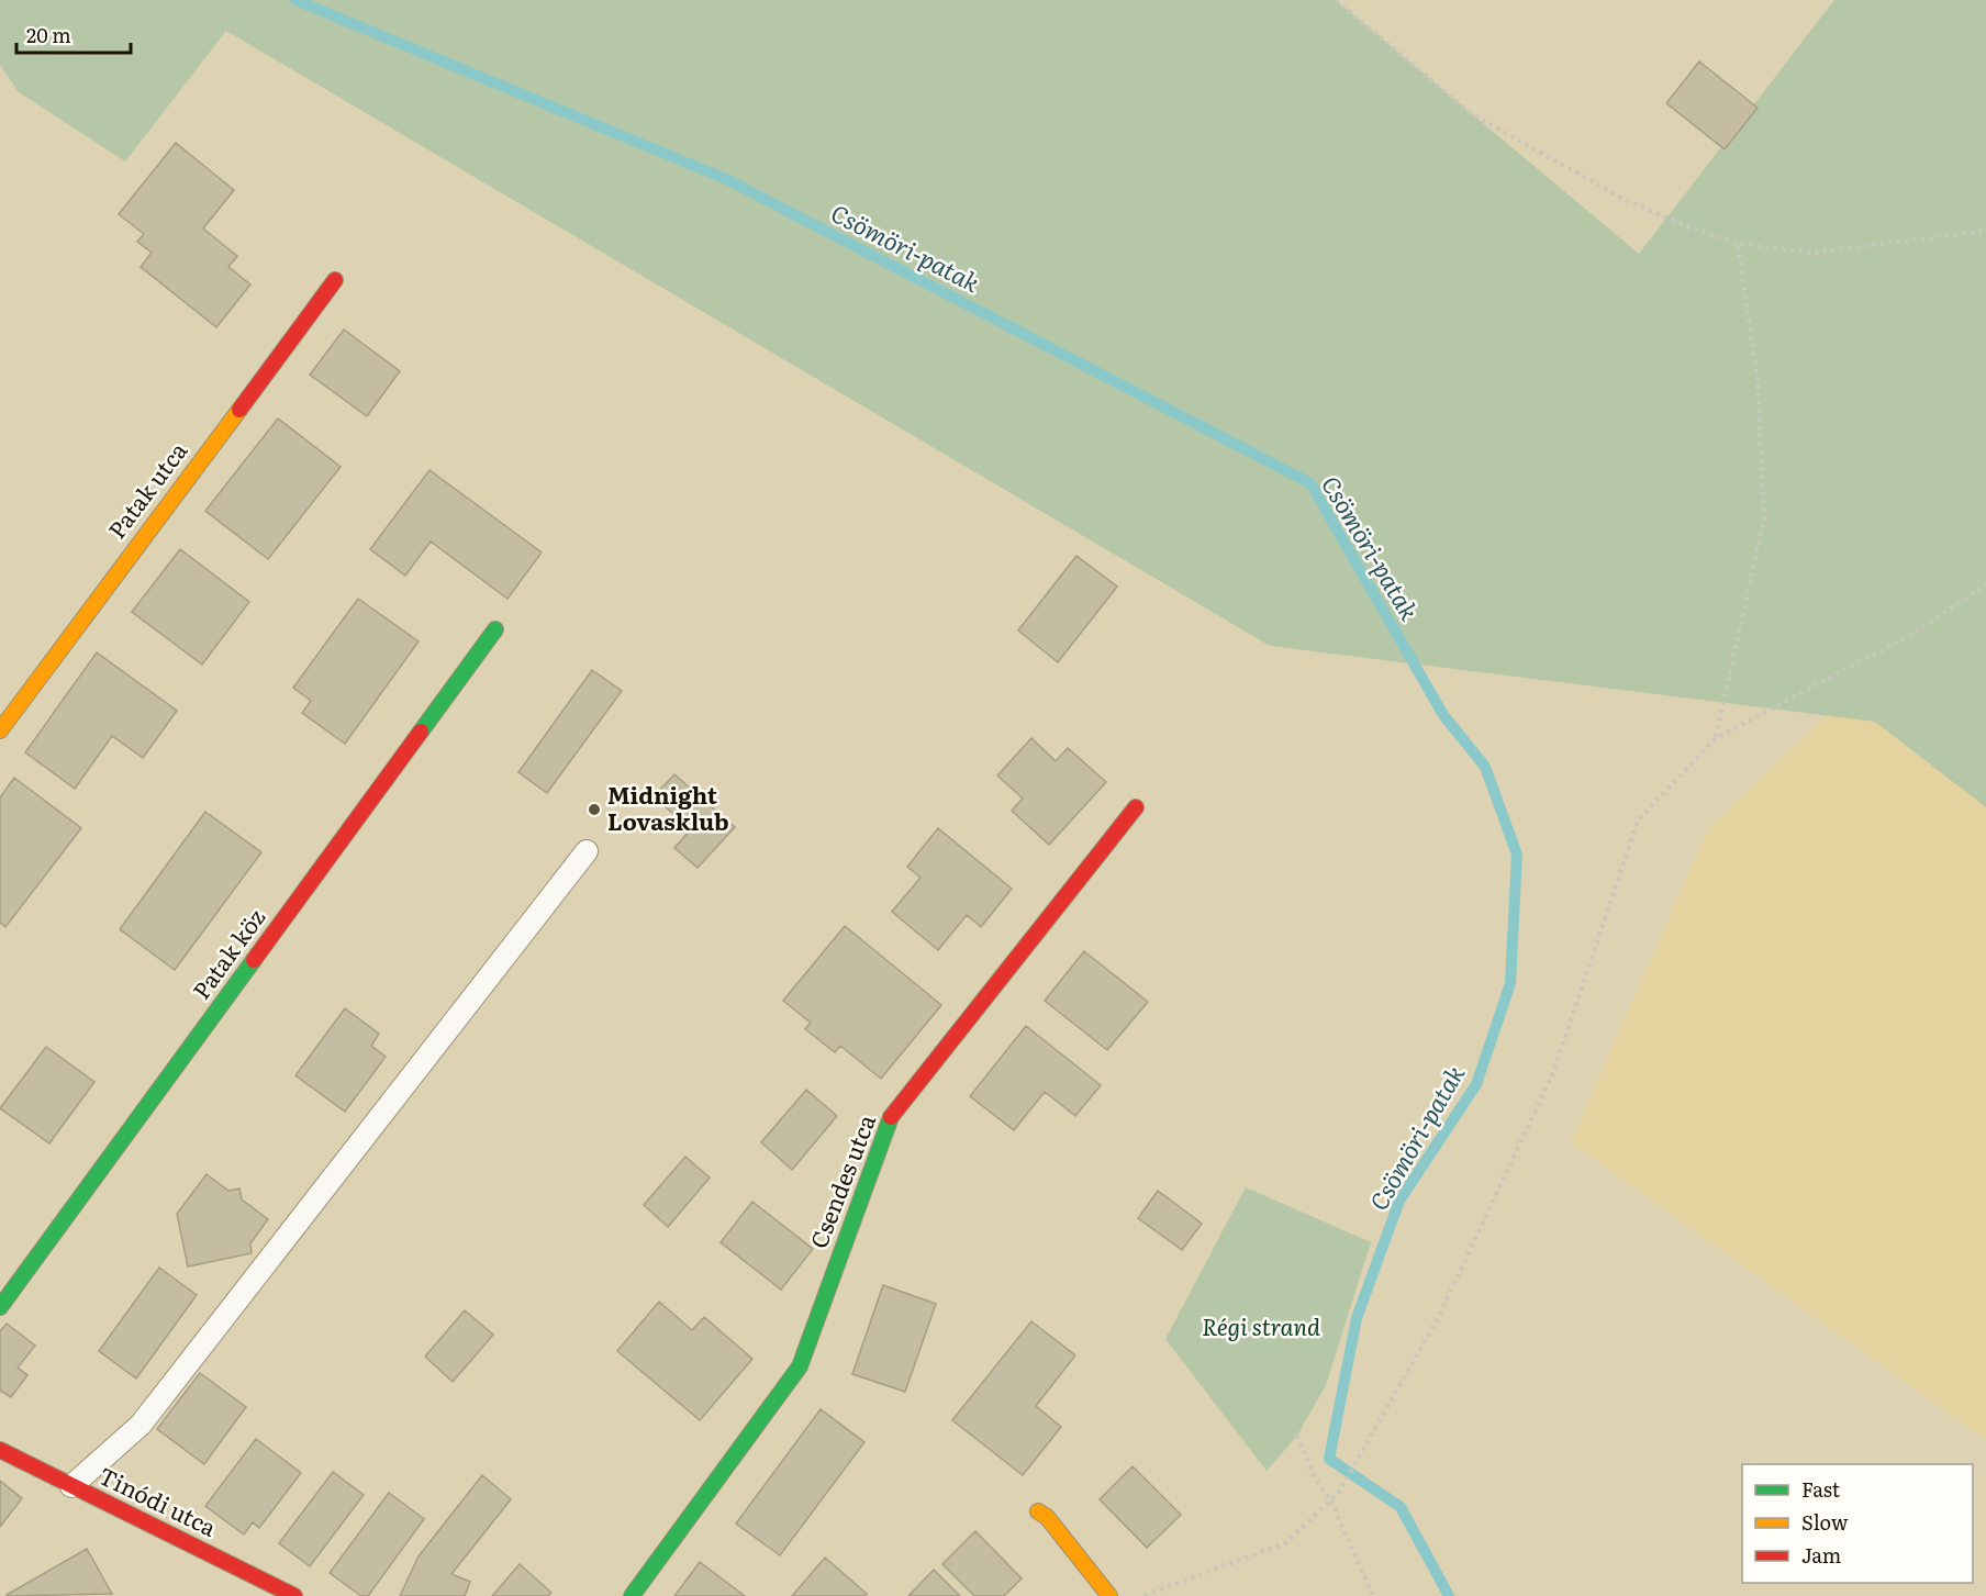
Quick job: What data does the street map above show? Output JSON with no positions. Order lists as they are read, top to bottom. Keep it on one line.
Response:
{"streets":{"street":["Patak utca","Patak köz","Csendes utca","Tinódi utca"]},"water":["Csömöri-patak"],"parks":["Régi strand"],"places":["Midnight Lovasklub"],"legend":["Fast","Slow","Jam"],"scale_bar":"20 m"}
